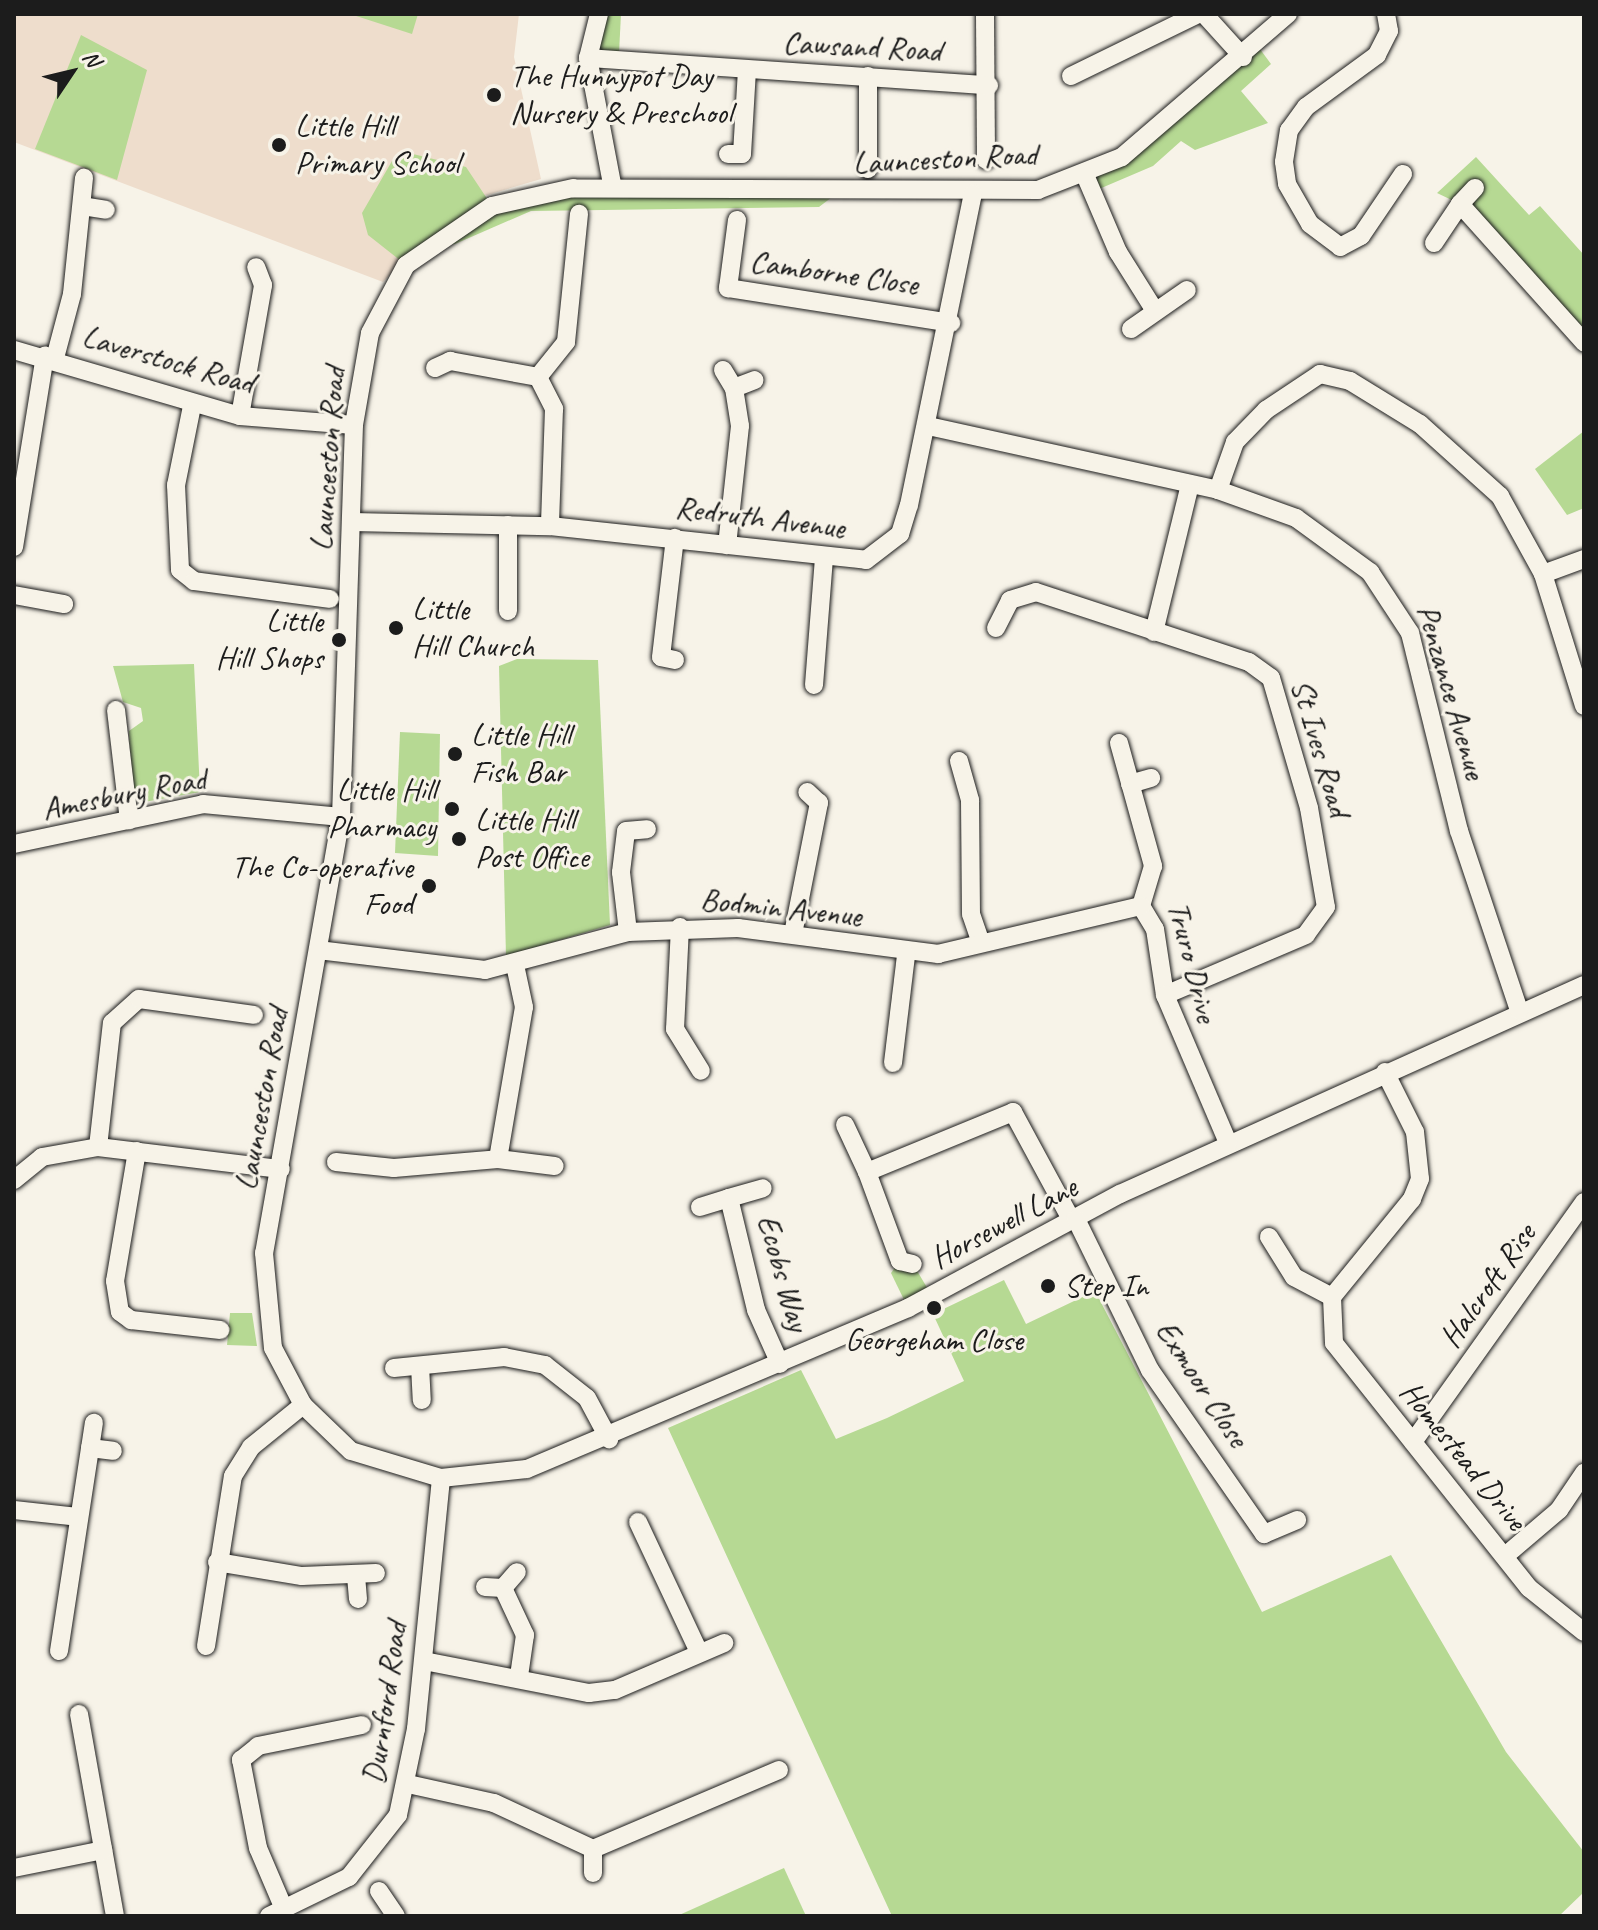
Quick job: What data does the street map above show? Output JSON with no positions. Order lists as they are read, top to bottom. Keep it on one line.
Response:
{"streets":{"street":["Cawsand Road","Launceston Road","Camborne Close","Laverstock Road","Redruth Avenue","Penzance Avenue","St Ives Road","Amesbury Road","Bodmin Avenue","Truro Drive","Horsewell Lane","Ecobs Way","Halcroft Rise","Exmoor Close","Homestead Drive","Durnford Road"]},"crossings":[["Launceston Road","Laverstock Road"],["Launceston Road","Redruth Avenue"],["Launceston Road","Amesbury Road"],["Launceston Road","Bodmin Avenue"],["Launceston Road","Horsewell Lane"],["Launceston Road","Durnford Road"],["Camborne Close","Redruth Avenue"],["Redruth Avenue","Penzance Avenue"],["Penzance Avenue","Horsewell Lane"],["St Ives Road","Truro Drive"],["Bodmin Avenue","Truro Drive"],["Truro Drive","Horsewell Lane"],["Horsewell Lane","Ecobs Way"],["Horsewell Lane","Exmoor Close"],["Horsewell Lane","Durnford Road"],["Halcroft Rise","Homestead Drive"]],"places":["The Hunnypot Day Nursery & Preschool","Little Hill Primary School","Little Hill Church","Little Hill Shops","Little Hill Fish Bar","Little Hill Pharmacy","Little Hill Post Office","The Co-operative Food","Step In","Georgeham Close"],"north":"top right"}
